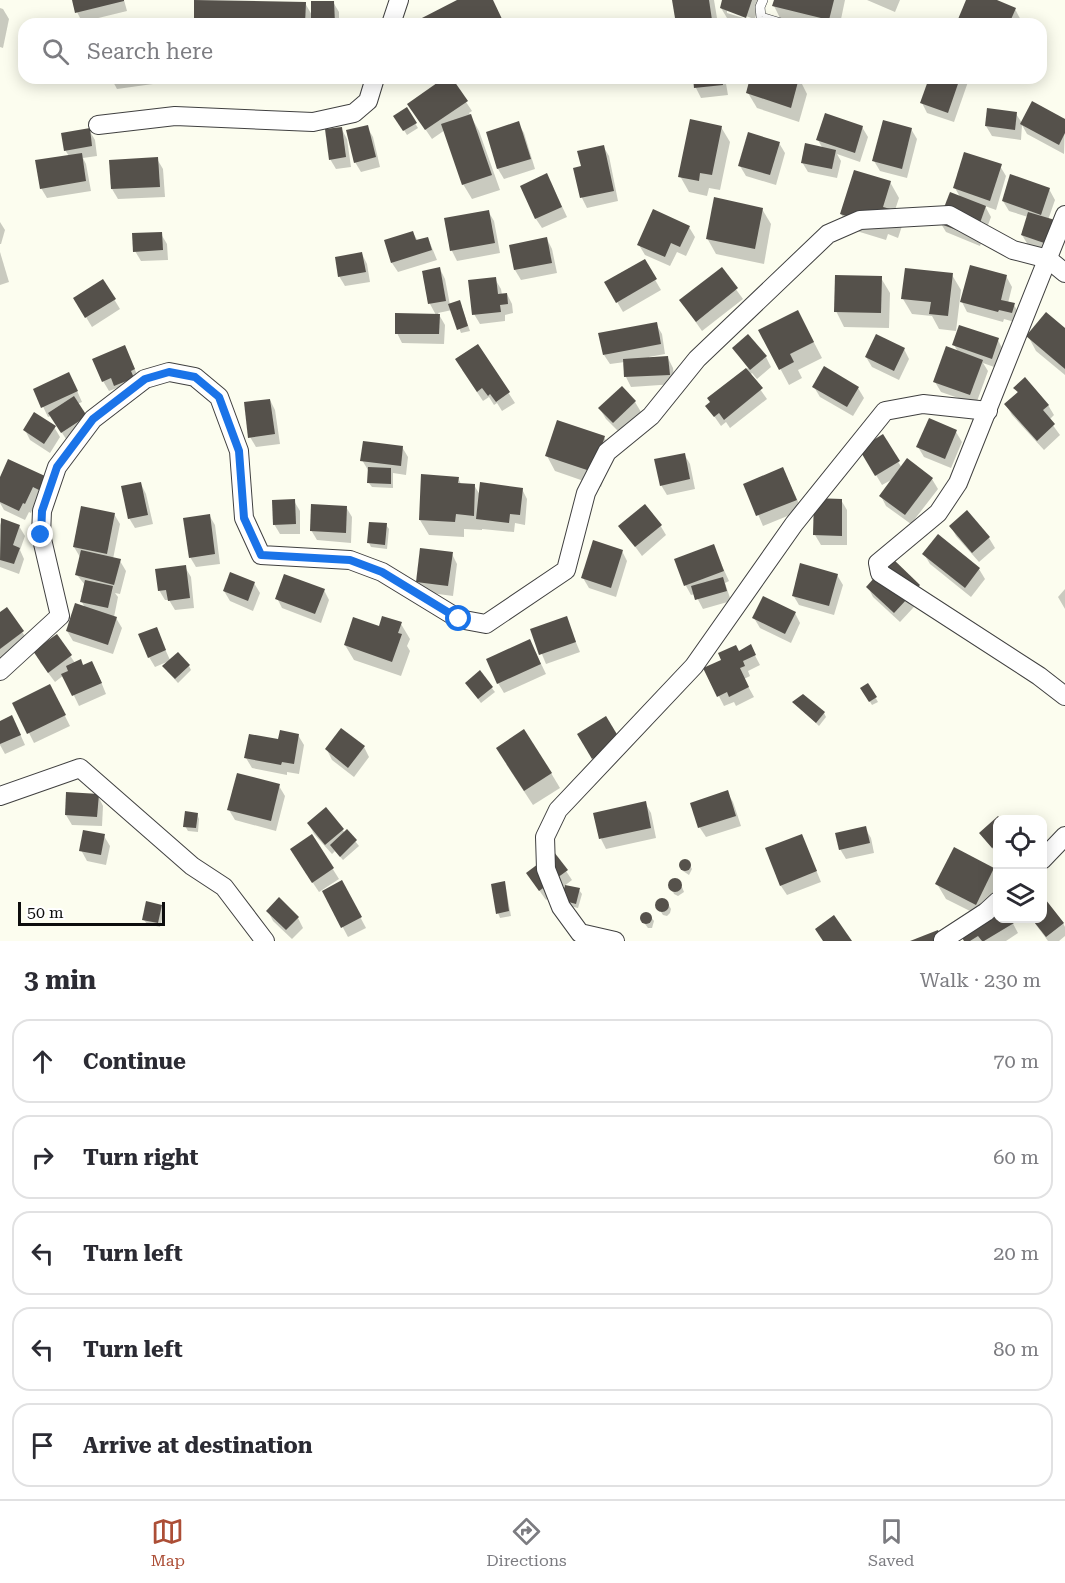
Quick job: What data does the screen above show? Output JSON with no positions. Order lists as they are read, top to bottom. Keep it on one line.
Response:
{"scale_bar":"50 m","page":{"search":"Search here","scale":"50 m","heading":["3 min","Walk · 230 m"],"list":[["Continue","70 m"],["Turn right","60 m"],["Turn left","20 m"],["Turn left","80 m"],"Arrive at destination"],"nav":["Map","Directions","Saved"]}}
